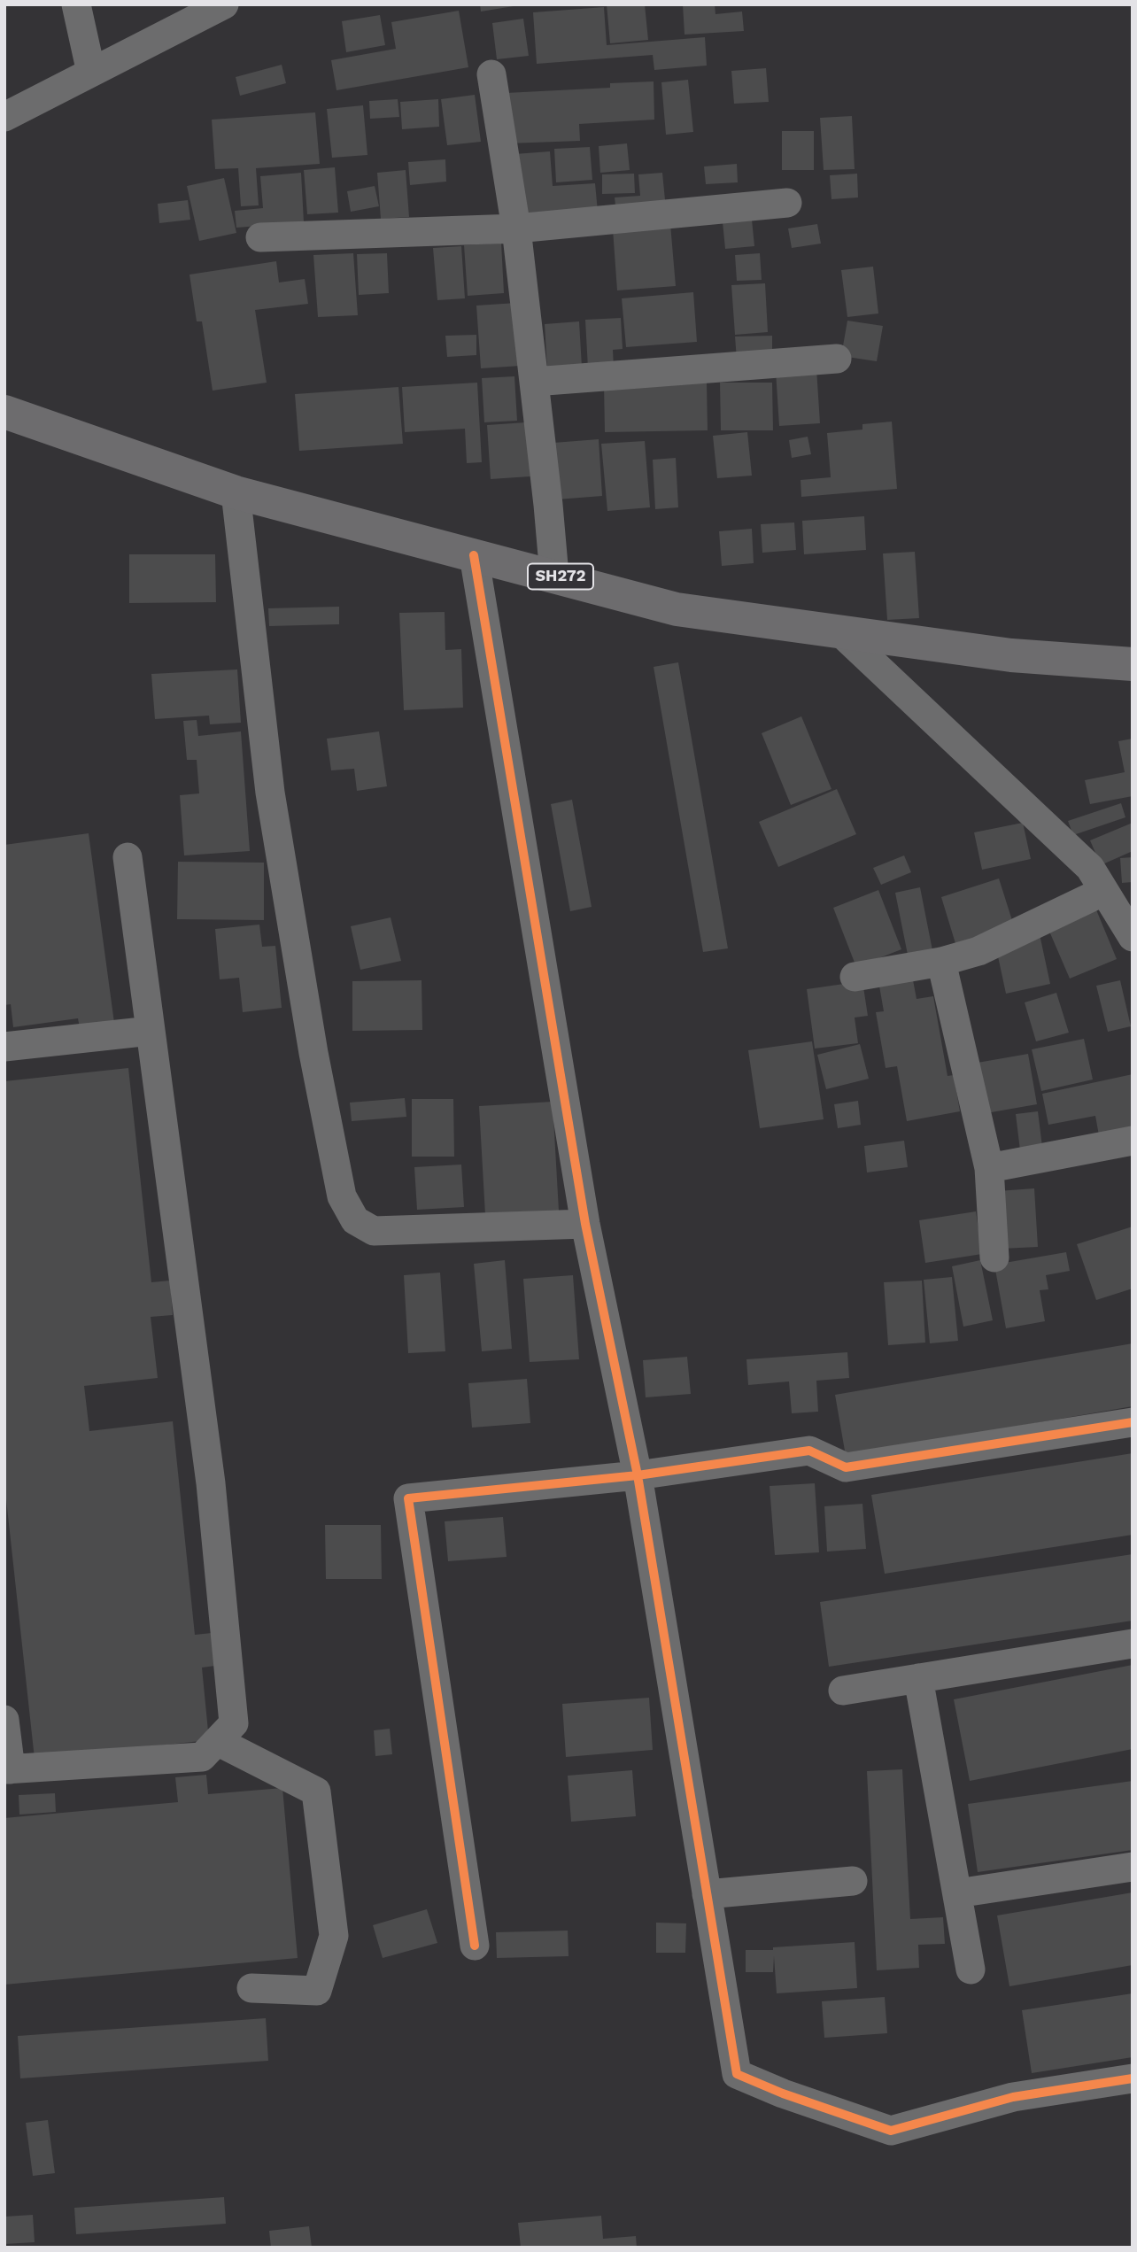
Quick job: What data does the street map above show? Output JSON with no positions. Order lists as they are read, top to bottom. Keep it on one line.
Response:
{"streets":{"main road":["SH272"]}}
